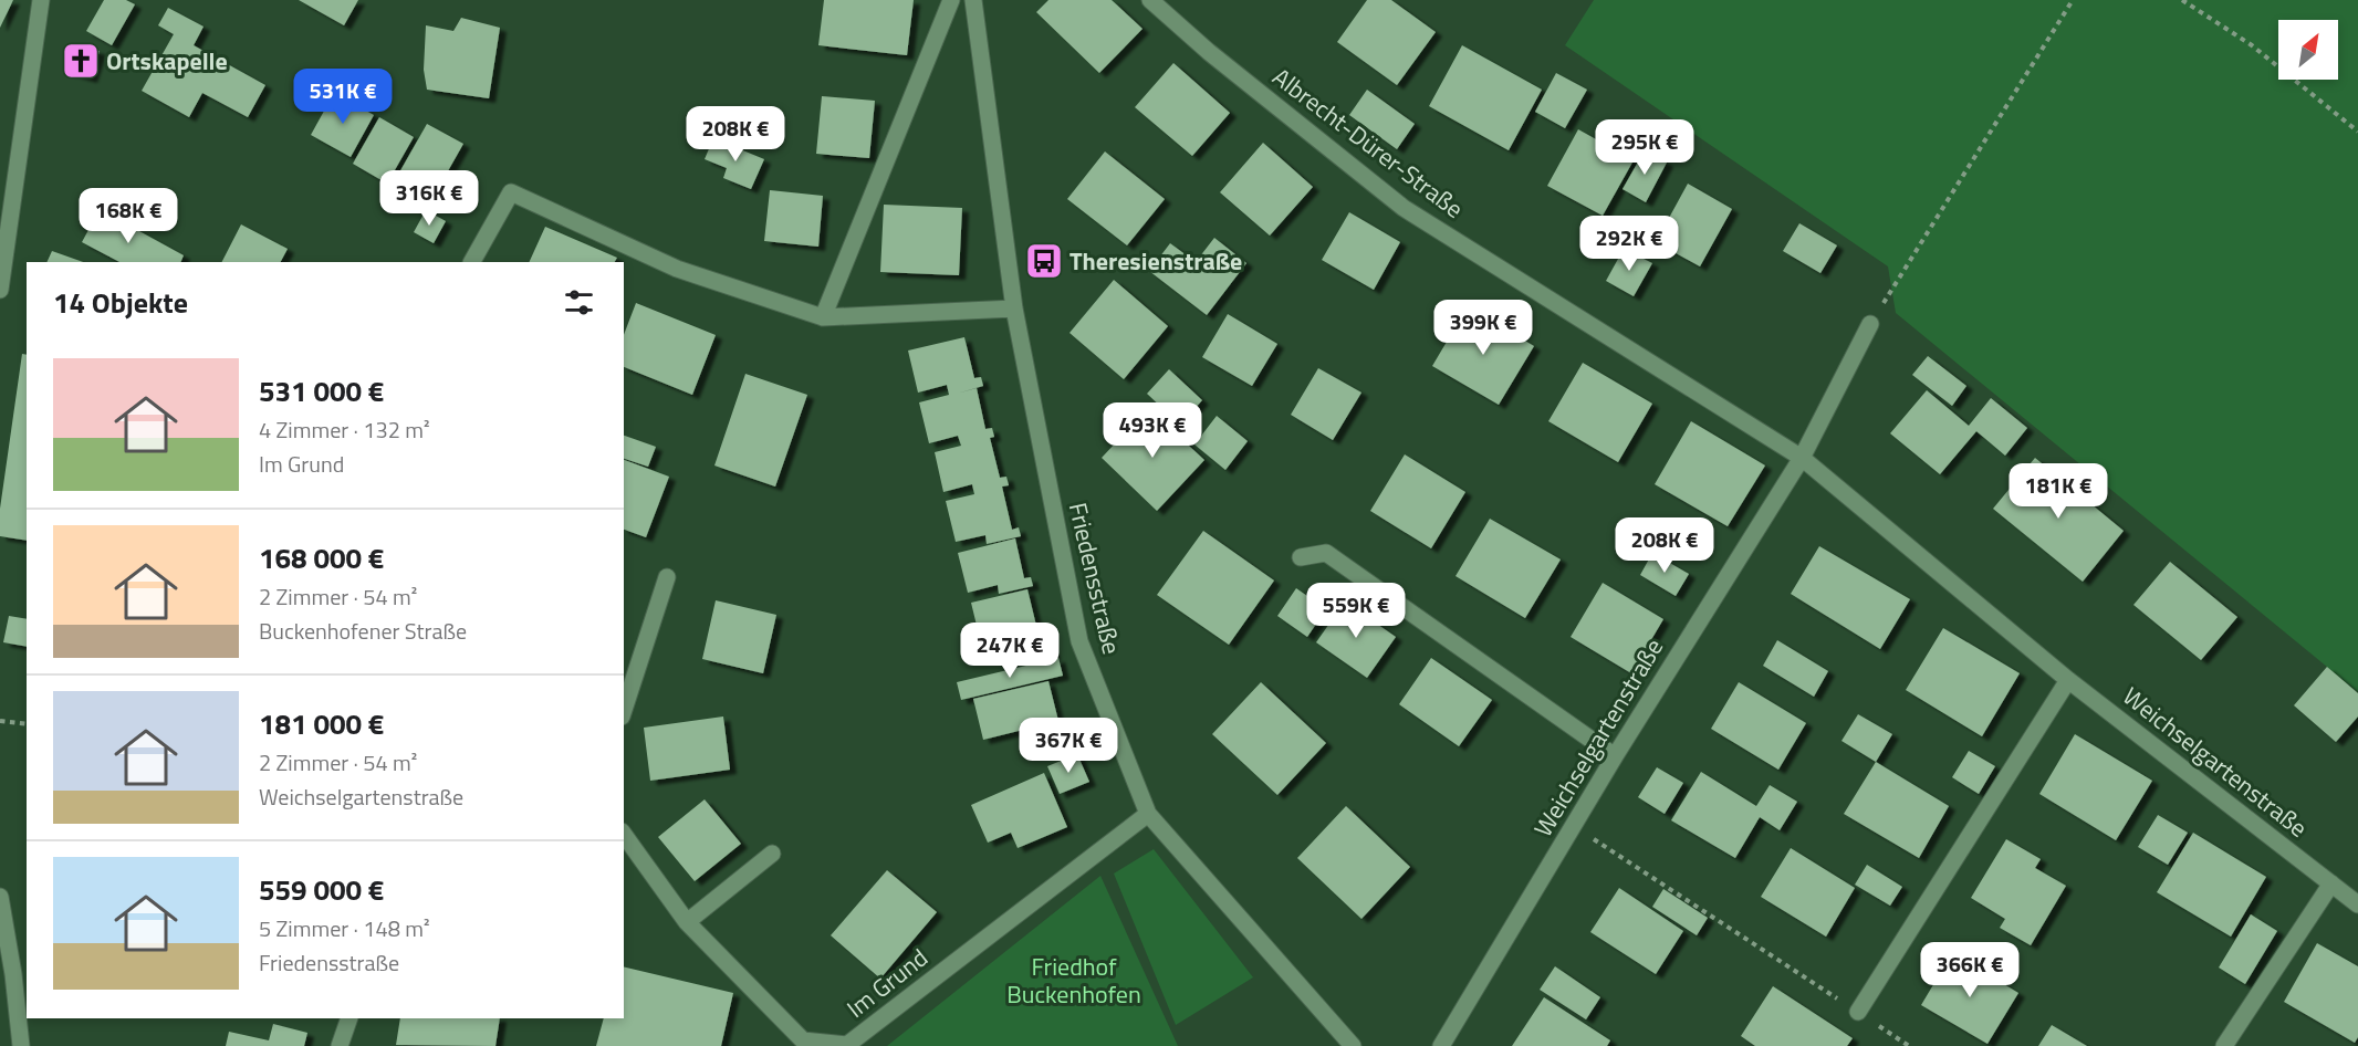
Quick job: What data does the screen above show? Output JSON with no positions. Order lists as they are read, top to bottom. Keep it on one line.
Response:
{"streets":{"street":["Albrecht-Dürer-Straße","Friedensstraße","Weichselgartenstraße","Im Grund"]},"crossings":[["Albrecht-Dürer-Straße","Weichselgartenstraße"],["Friedensstraße","Im Grund"]],"parks":["Friedhof Buckenhofen"],"places":{"church":["Ortskapelle"],"bus stop":["Theresienstraße"]},"north":"top right","page":{"price":["531K €","208K €","295K €","316K €","168K €","292K €","399K €","493K €","181K €","208K €","559K €","247K €","367K €","366K €"],"heading":"14 Objekte","list":[{"name":"531 000 €","note":"4 Zimmer · 132 m² · Im Grund"},{"name":"168 000 €","note":"2 Zimmer · 54 m² · Buckenhofener Straße"},{"name":"181 000 €","note":"2 Zimmer · 54 m² · Weichselgartenstraße"},{"name":"559 000 €","note":"5 Zimmer · 148 m² · Friedensstraße"}]}}
